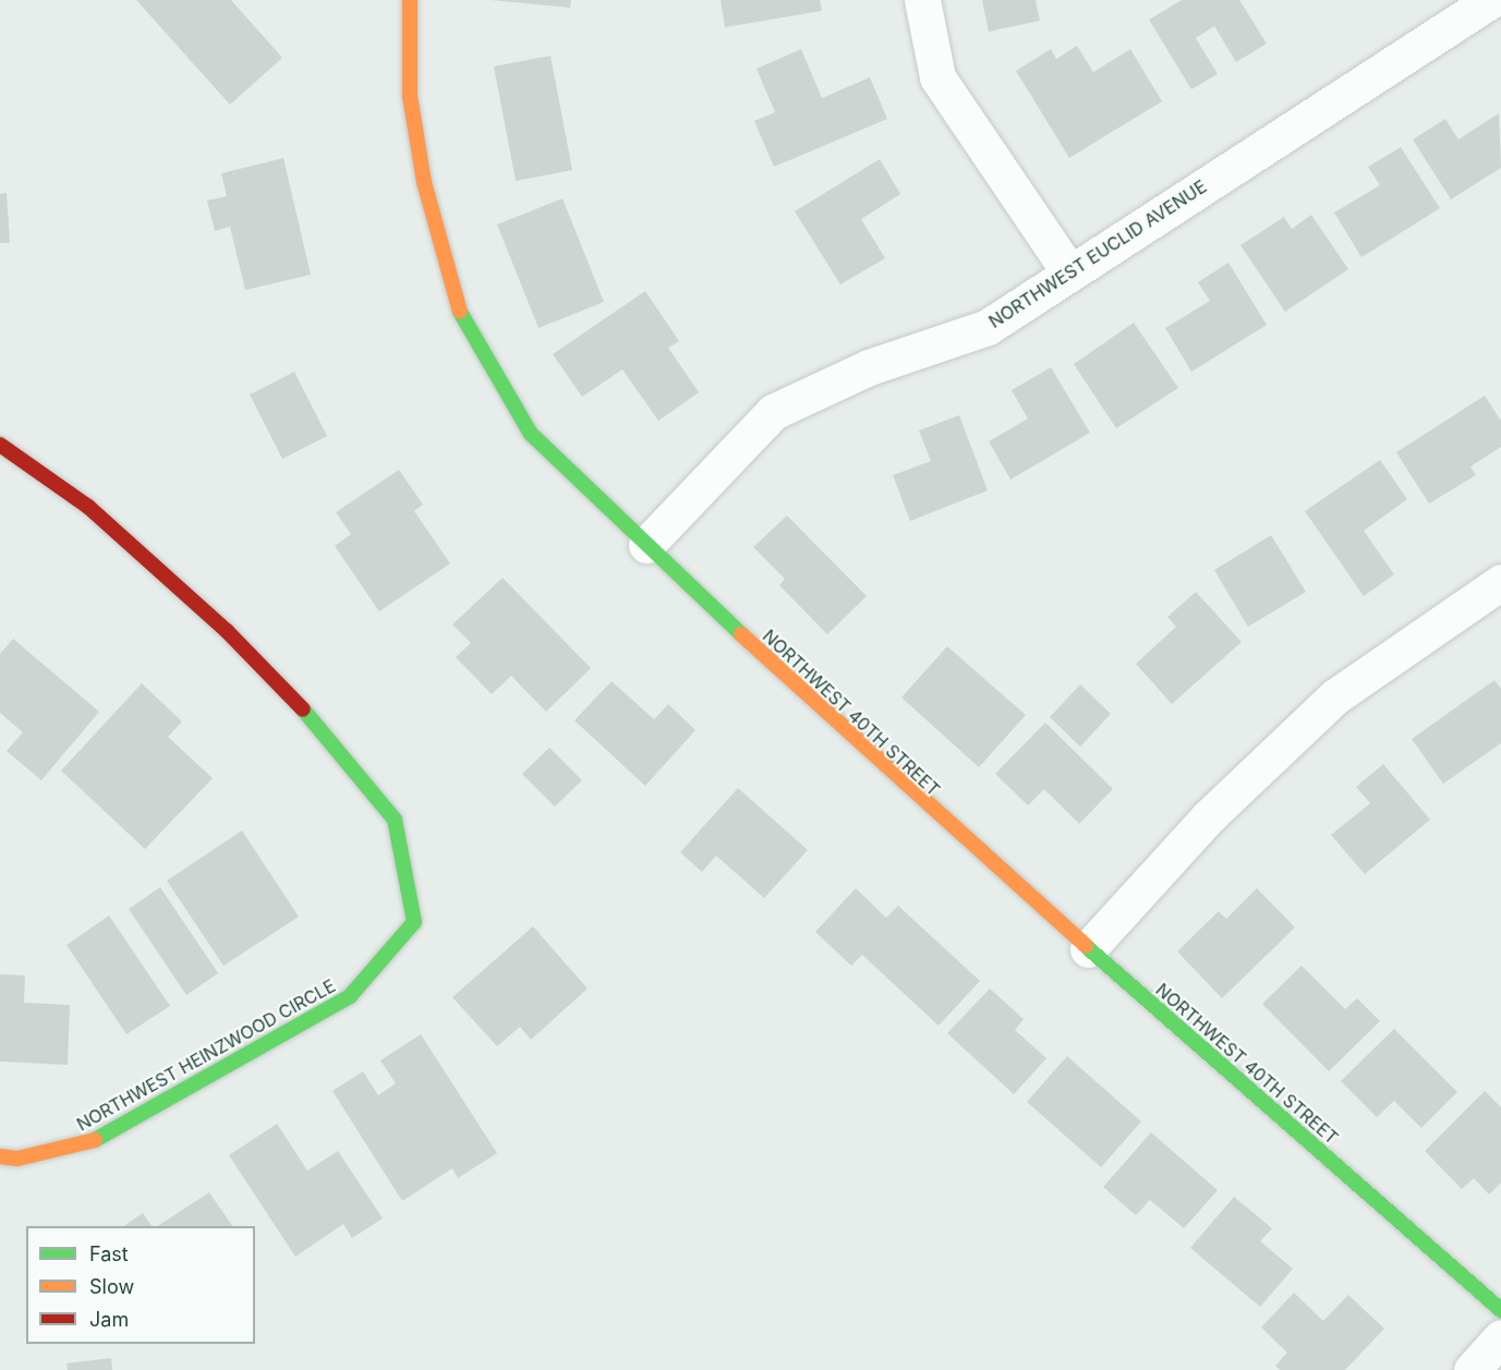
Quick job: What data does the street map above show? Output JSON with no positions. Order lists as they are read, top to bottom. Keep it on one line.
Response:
{"streets":{"street":["NORTHWEST EUCLID AVENUE","NORTHWEST 40TH STREET","NORTHWEST HEINZWOOD CIRCLE"]},"crossings":[["NORTHWEST EUCLID AVENUE","NORTHWEST 40TH STREET"]],"legend":["Fast","Slow","Jam"]}
